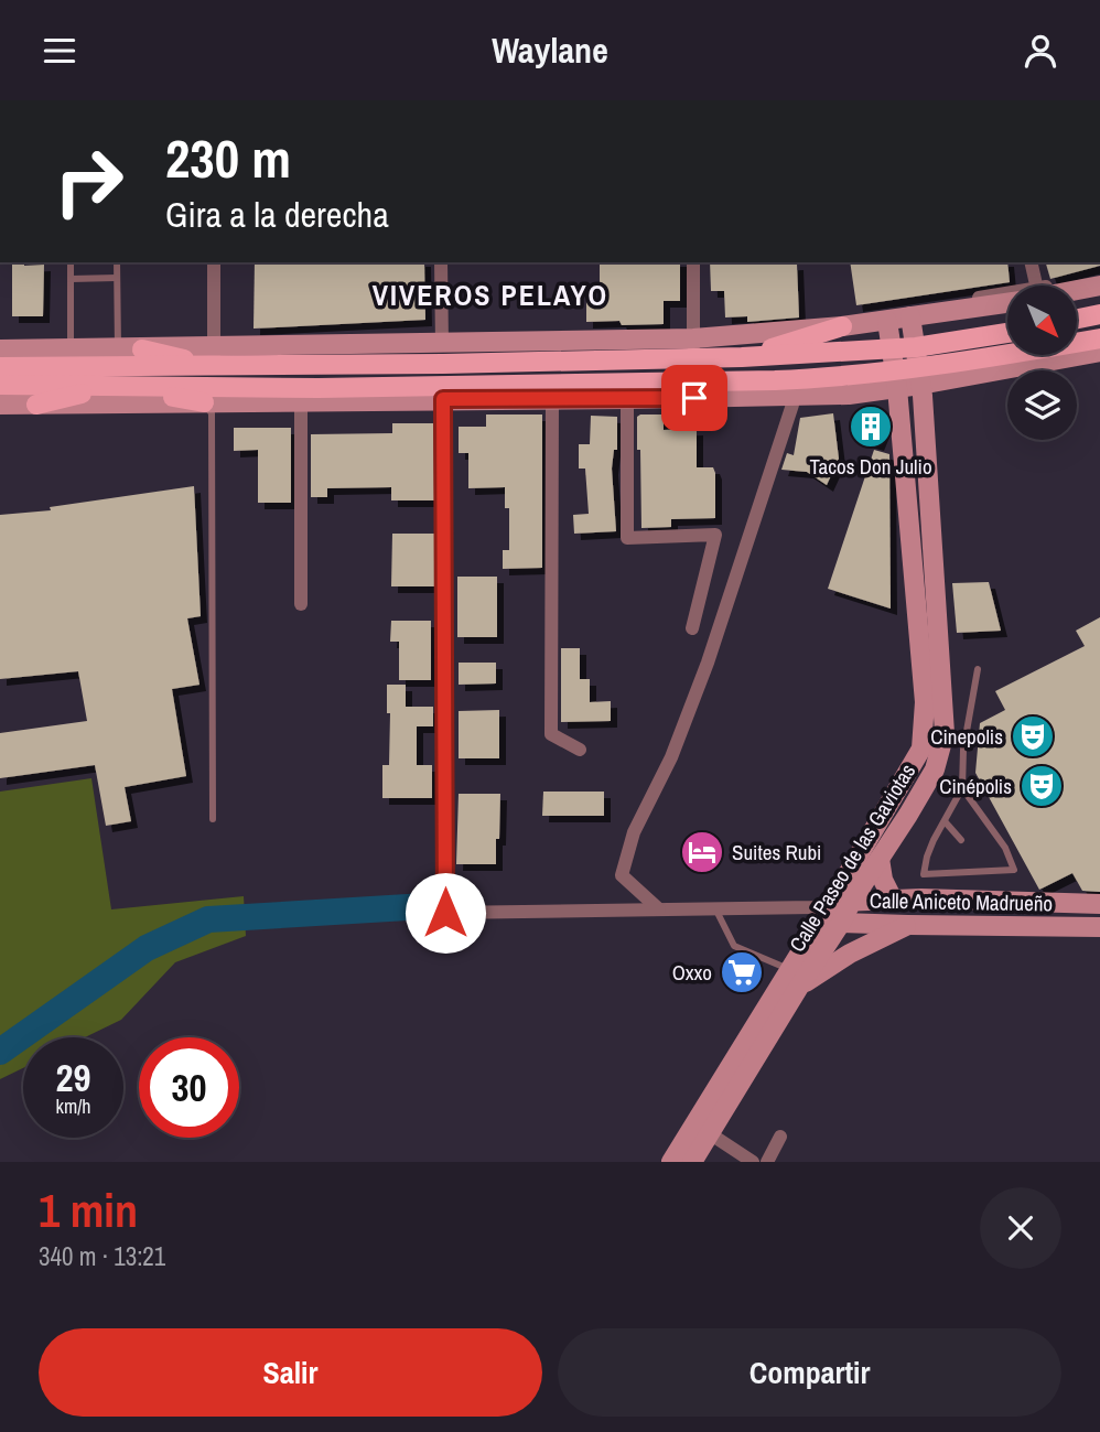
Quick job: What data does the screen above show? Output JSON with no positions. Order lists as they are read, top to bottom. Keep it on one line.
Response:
{"streets":{"main road":["Calle Paseo de las Gaviotas","Calle Aniceto Madrueño"]},"crossings":[["Calle Paseo de las Gaviotas","Calle Aniceto Madrueño"]],"districts":["VIVEROS PELAYO"],"places":{"building":["Tacos Don Julio"],"theatre":["Cinepolis","Cinépolis"],"hotel":["Suites Rubi"],"supermarket":["Oxxo"]},"north":"bottom right","page":{"header":"Waylane","turn":["230 m","Gira a la derecha"],"speed":"29 km/h","limit":"30","heading":["1 min","340 m · 13:21"],"buttons":["Salir","Compartir"]}}
